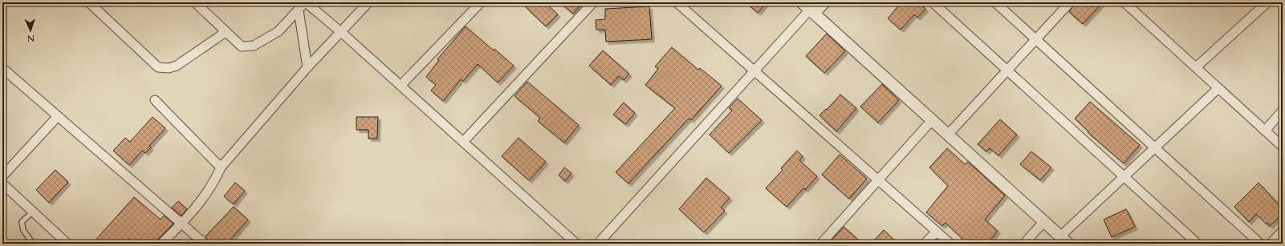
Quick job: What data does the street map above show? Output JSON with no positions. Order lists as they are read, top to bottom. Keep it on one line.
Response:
{"north":"bottom"}
